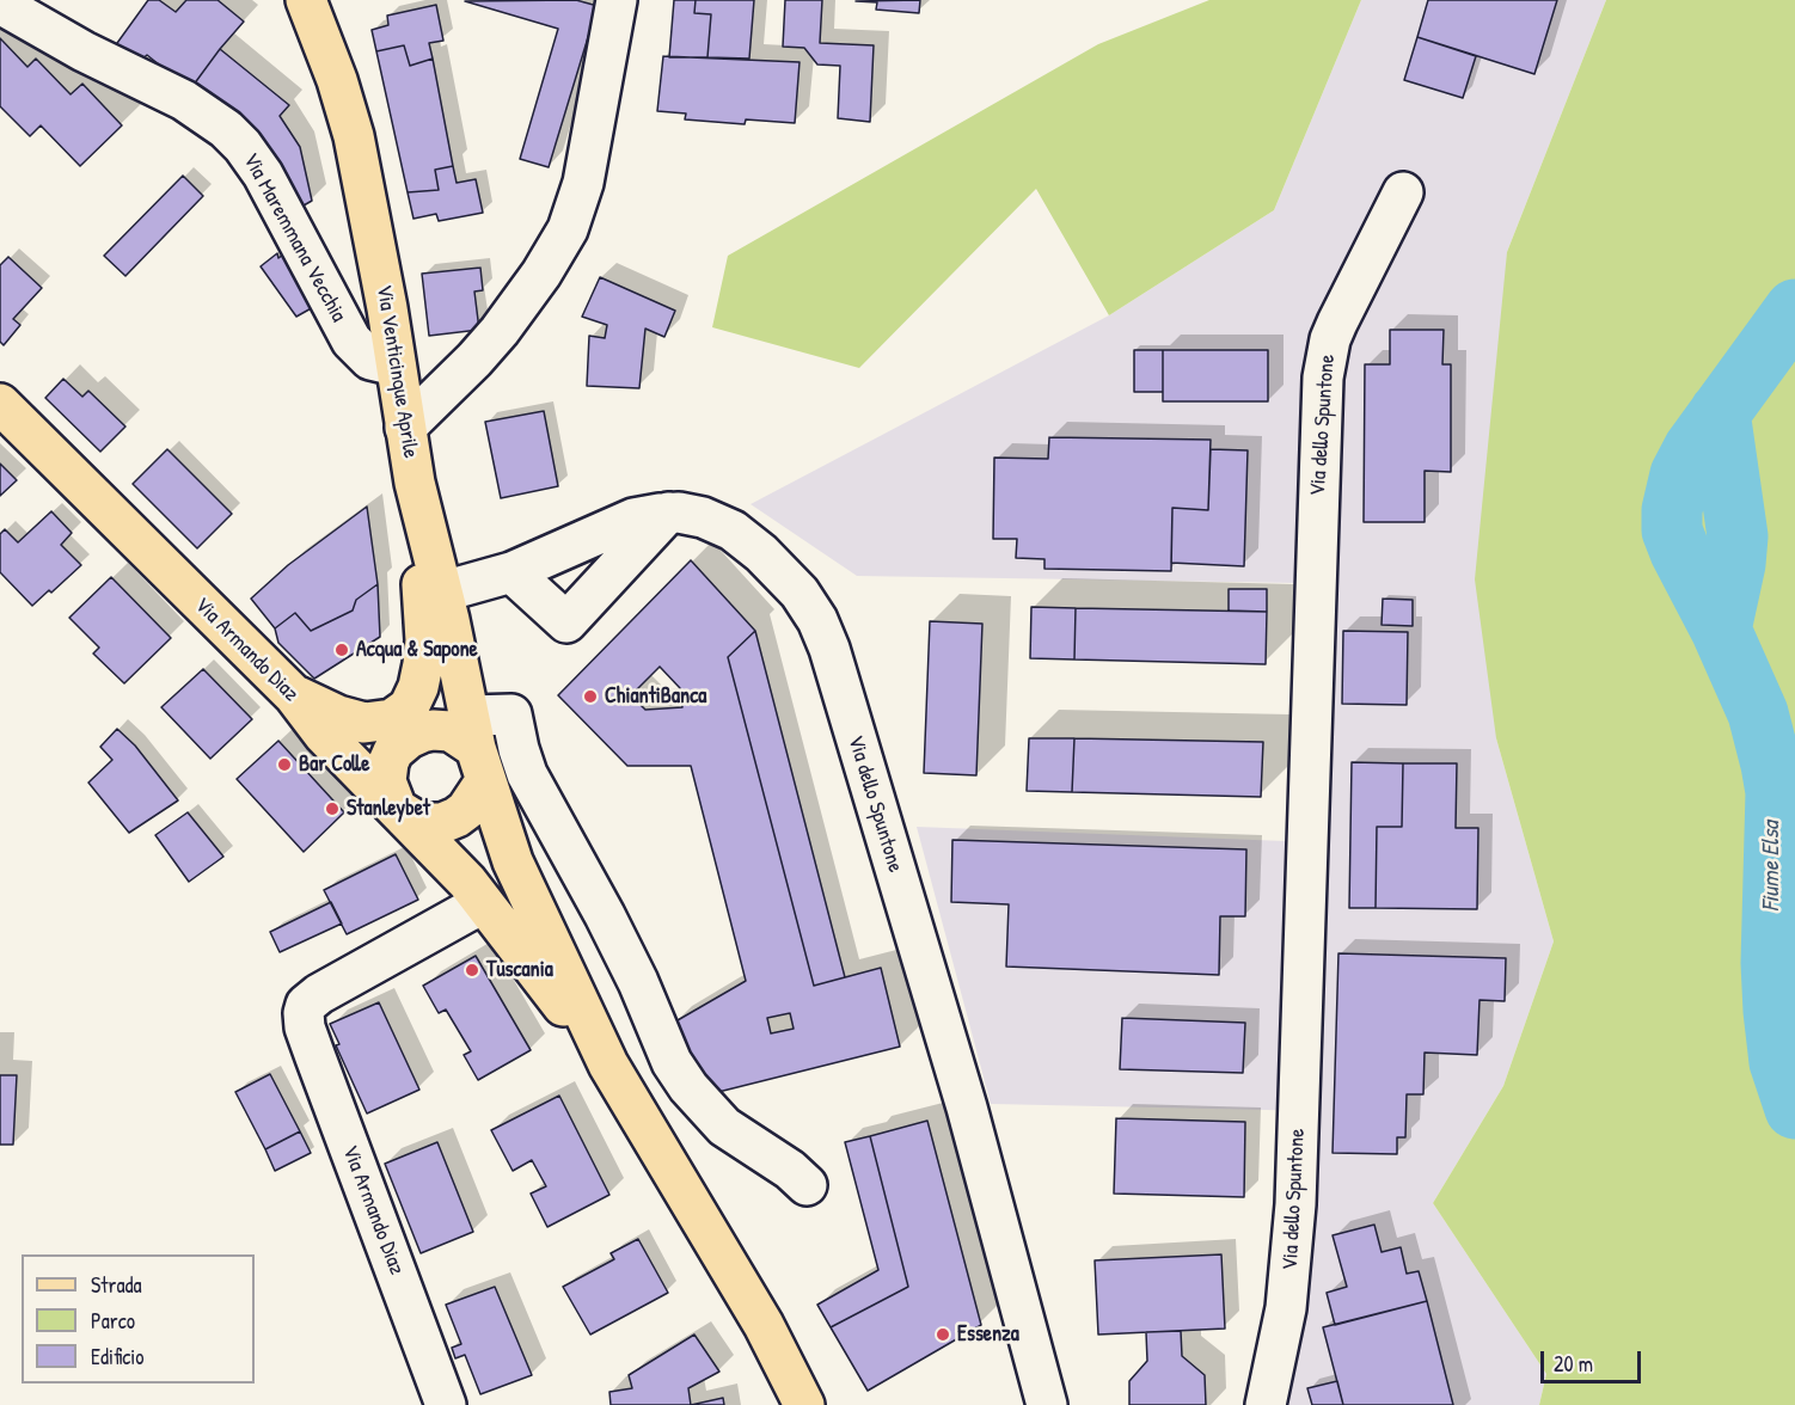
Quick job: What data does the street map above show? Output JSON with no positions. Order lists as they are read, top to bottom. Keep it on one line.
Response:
{"streets":{"main road":["Via Venticinque Aprile","Via Armando Diaz"],"street":["Via Maremmana Vecchia","Via dello Spuntone"]},"crossings":[["Via Maremmana Vecchia","Via Venticinque Aprile"],["Via Venticinque Aprile","Via dello Spuntone"],["Via Venticinque Aprile","Via Armando Diaz"]],"water":["Fiume Elsa"],"places":["Acqua & Sapone","ChiantiBanca","Bar Colle","Stanleybet","Tuscania","Essenza"],"legend":["Strada","Parco","Edificio"],"scale_bar":"20 m"}
